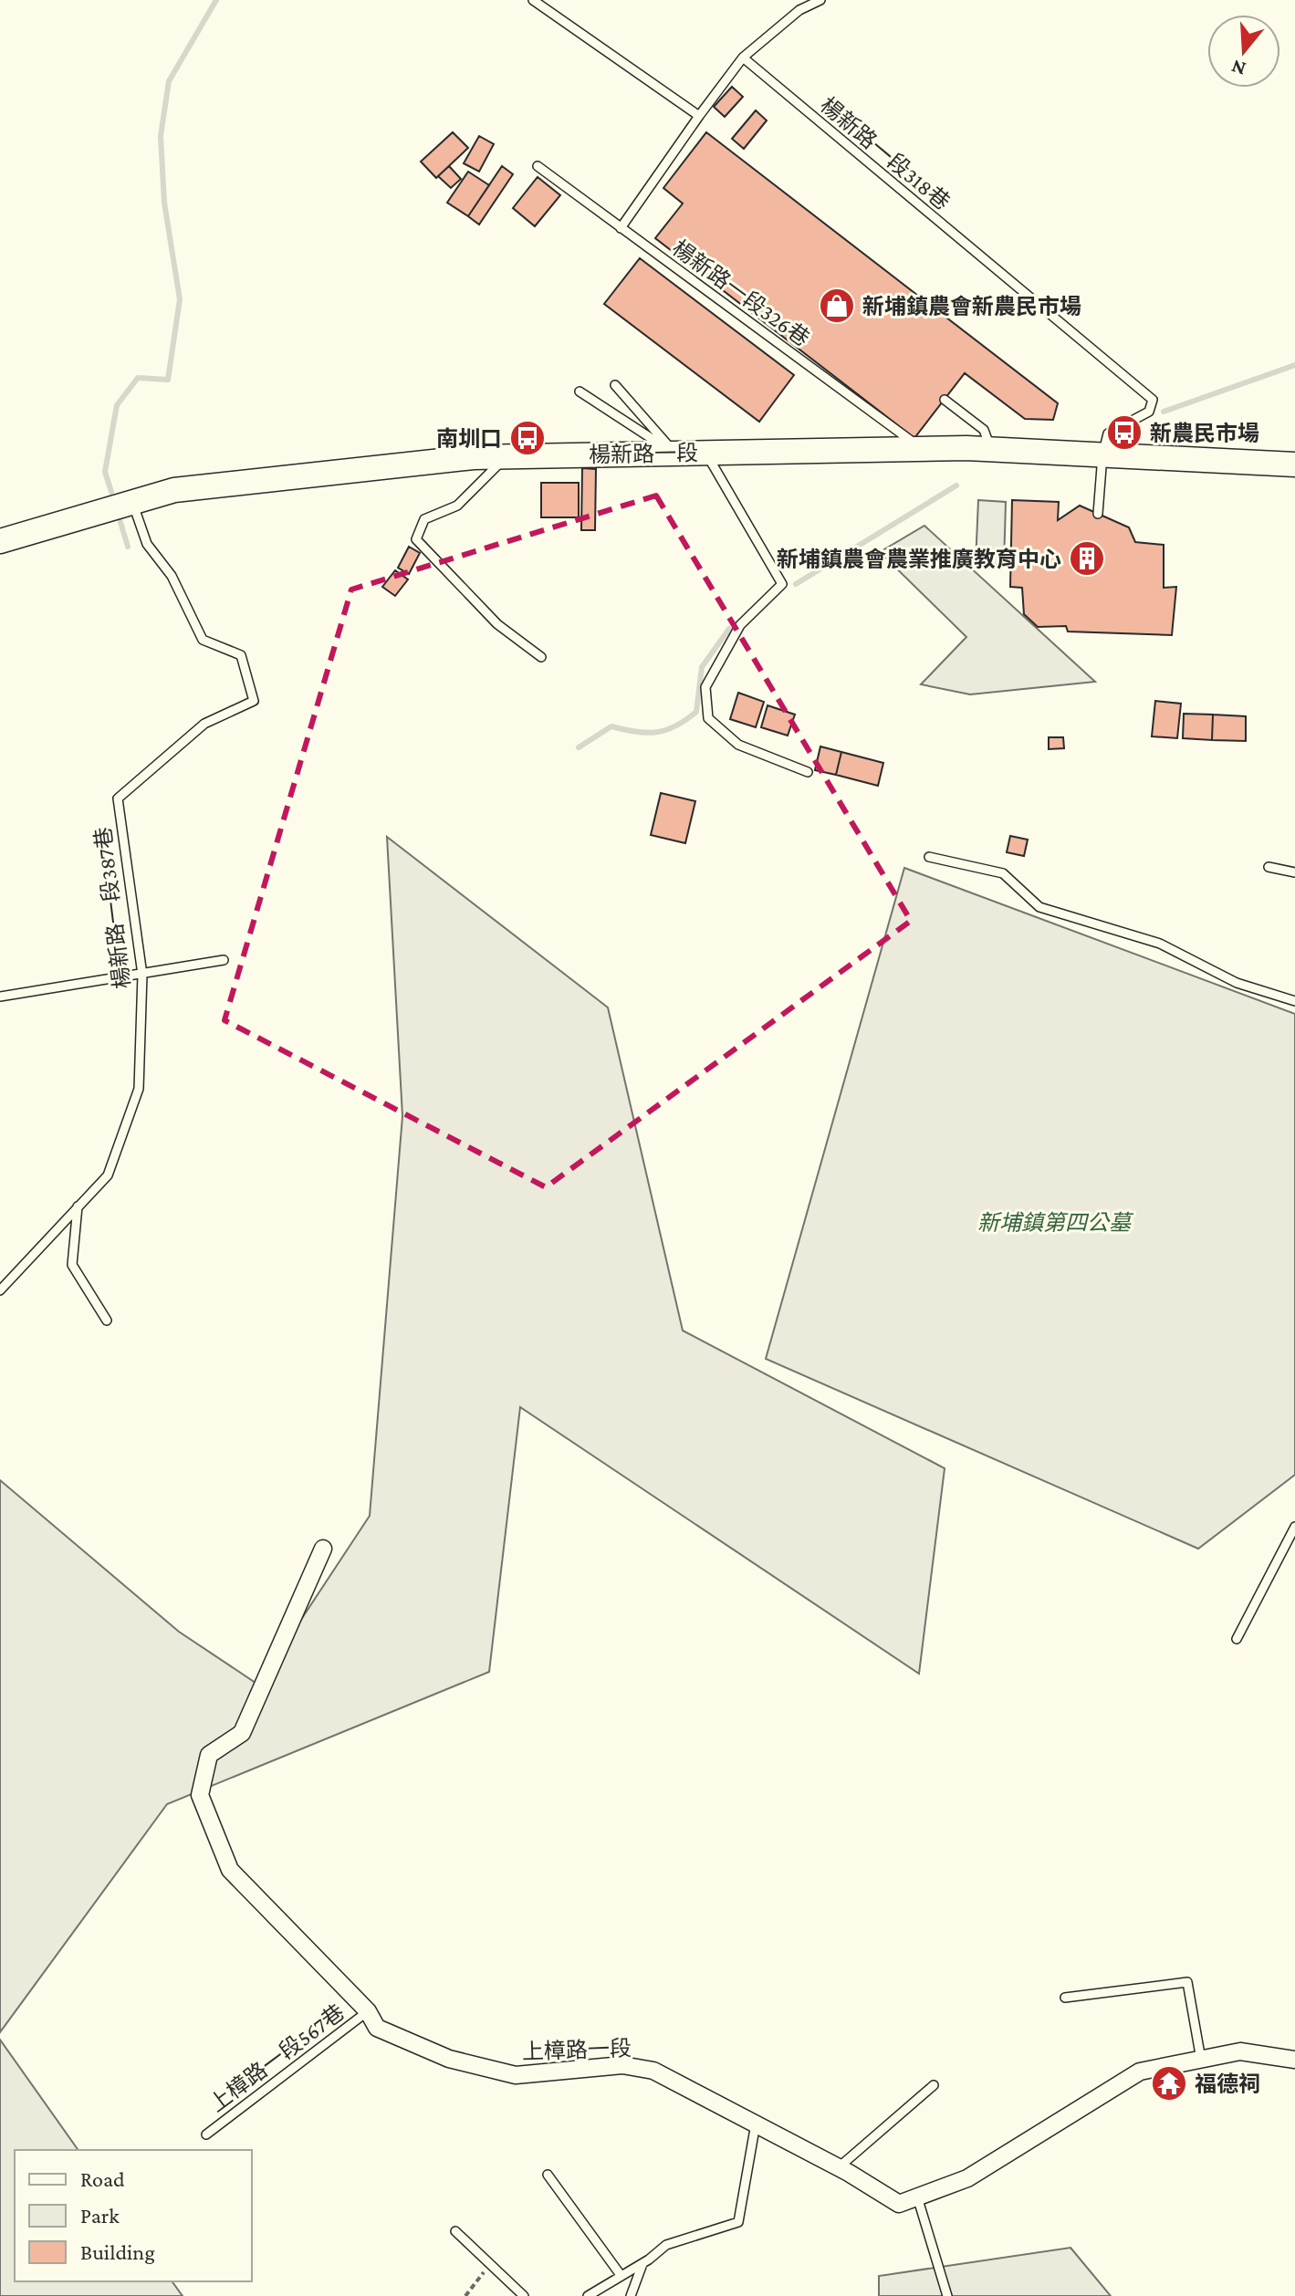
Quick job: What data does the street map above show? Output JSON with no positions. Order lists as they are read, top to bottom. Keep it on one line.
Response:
{"streets":{"main road":["楊新路一段"],"street":["上樟路一段"],"lane":["楊新路一段318巷","楊新路一段326巷","楊新路一段387巷","上樟路一段567巷"]},"crossings":[["楊新路一段318巷","楊新路一段"],["楊新路一段326巷","楊新路一段"],["楊新路一段","楊新路一段387巷"],["上樟路一段","上樟路一段567巷"]],"parks":["新埔鎮第四公墓"],"places":{"shop":["新埔鎮農會新農民市場"],"bus stop":["新農民市場","南圳口"],"building":["新埔鎮農會農業推廣教育中心"],"temple":["福德祠"]},"legend":["Road","Park","Building"],"north":"bottom"}
